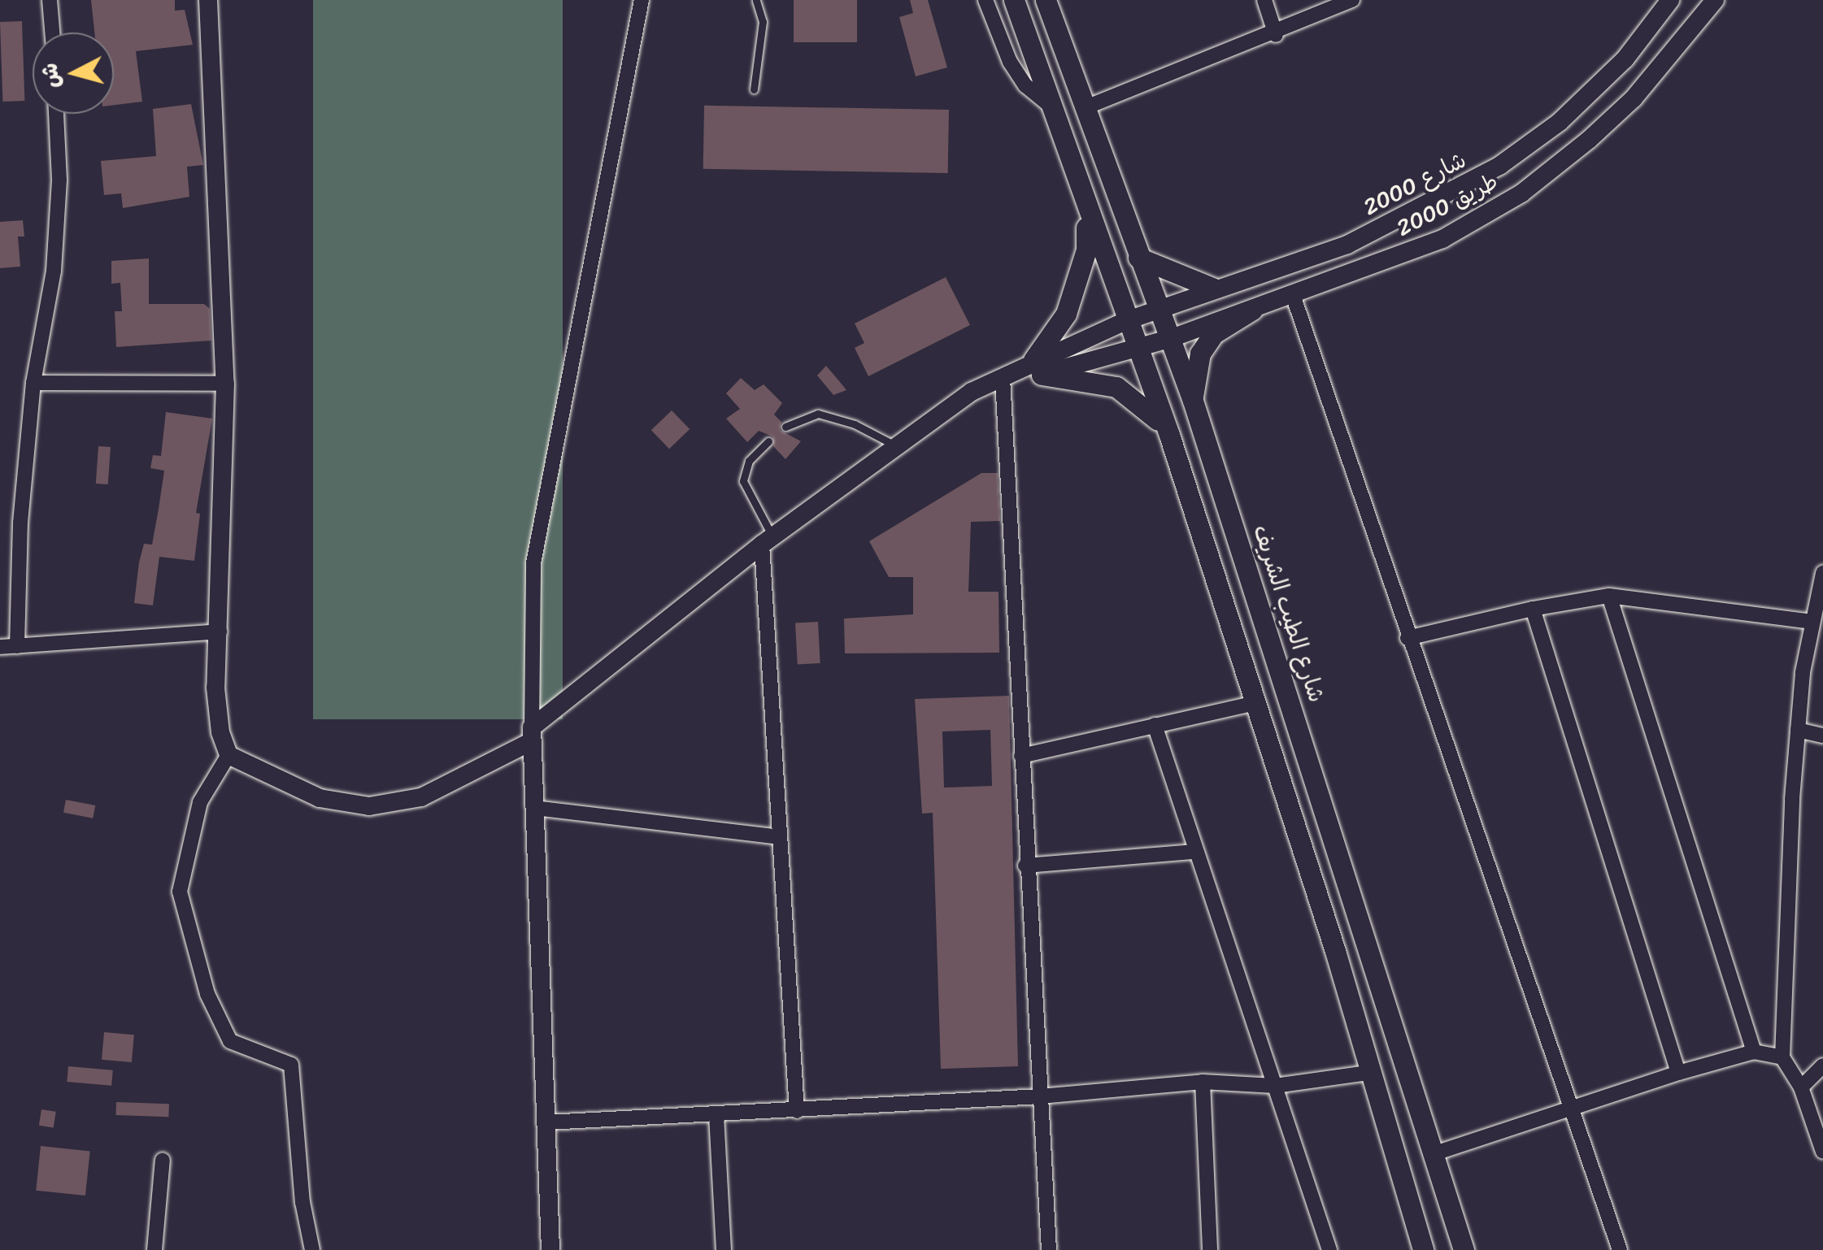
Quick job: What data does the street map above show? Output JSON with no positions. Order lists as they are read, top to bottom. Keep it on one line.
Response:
{"streets":{"main road":["شارع الطيب الشريف"],"street":["شارع 2000","طريق 2000"]},"crossings":[["شارع 2000","طريق 2000"],["شارع 2000","شارع الطيب الشريف"],["طريق 2000","شارع الطيب الشريف"]],"north":"left"}
